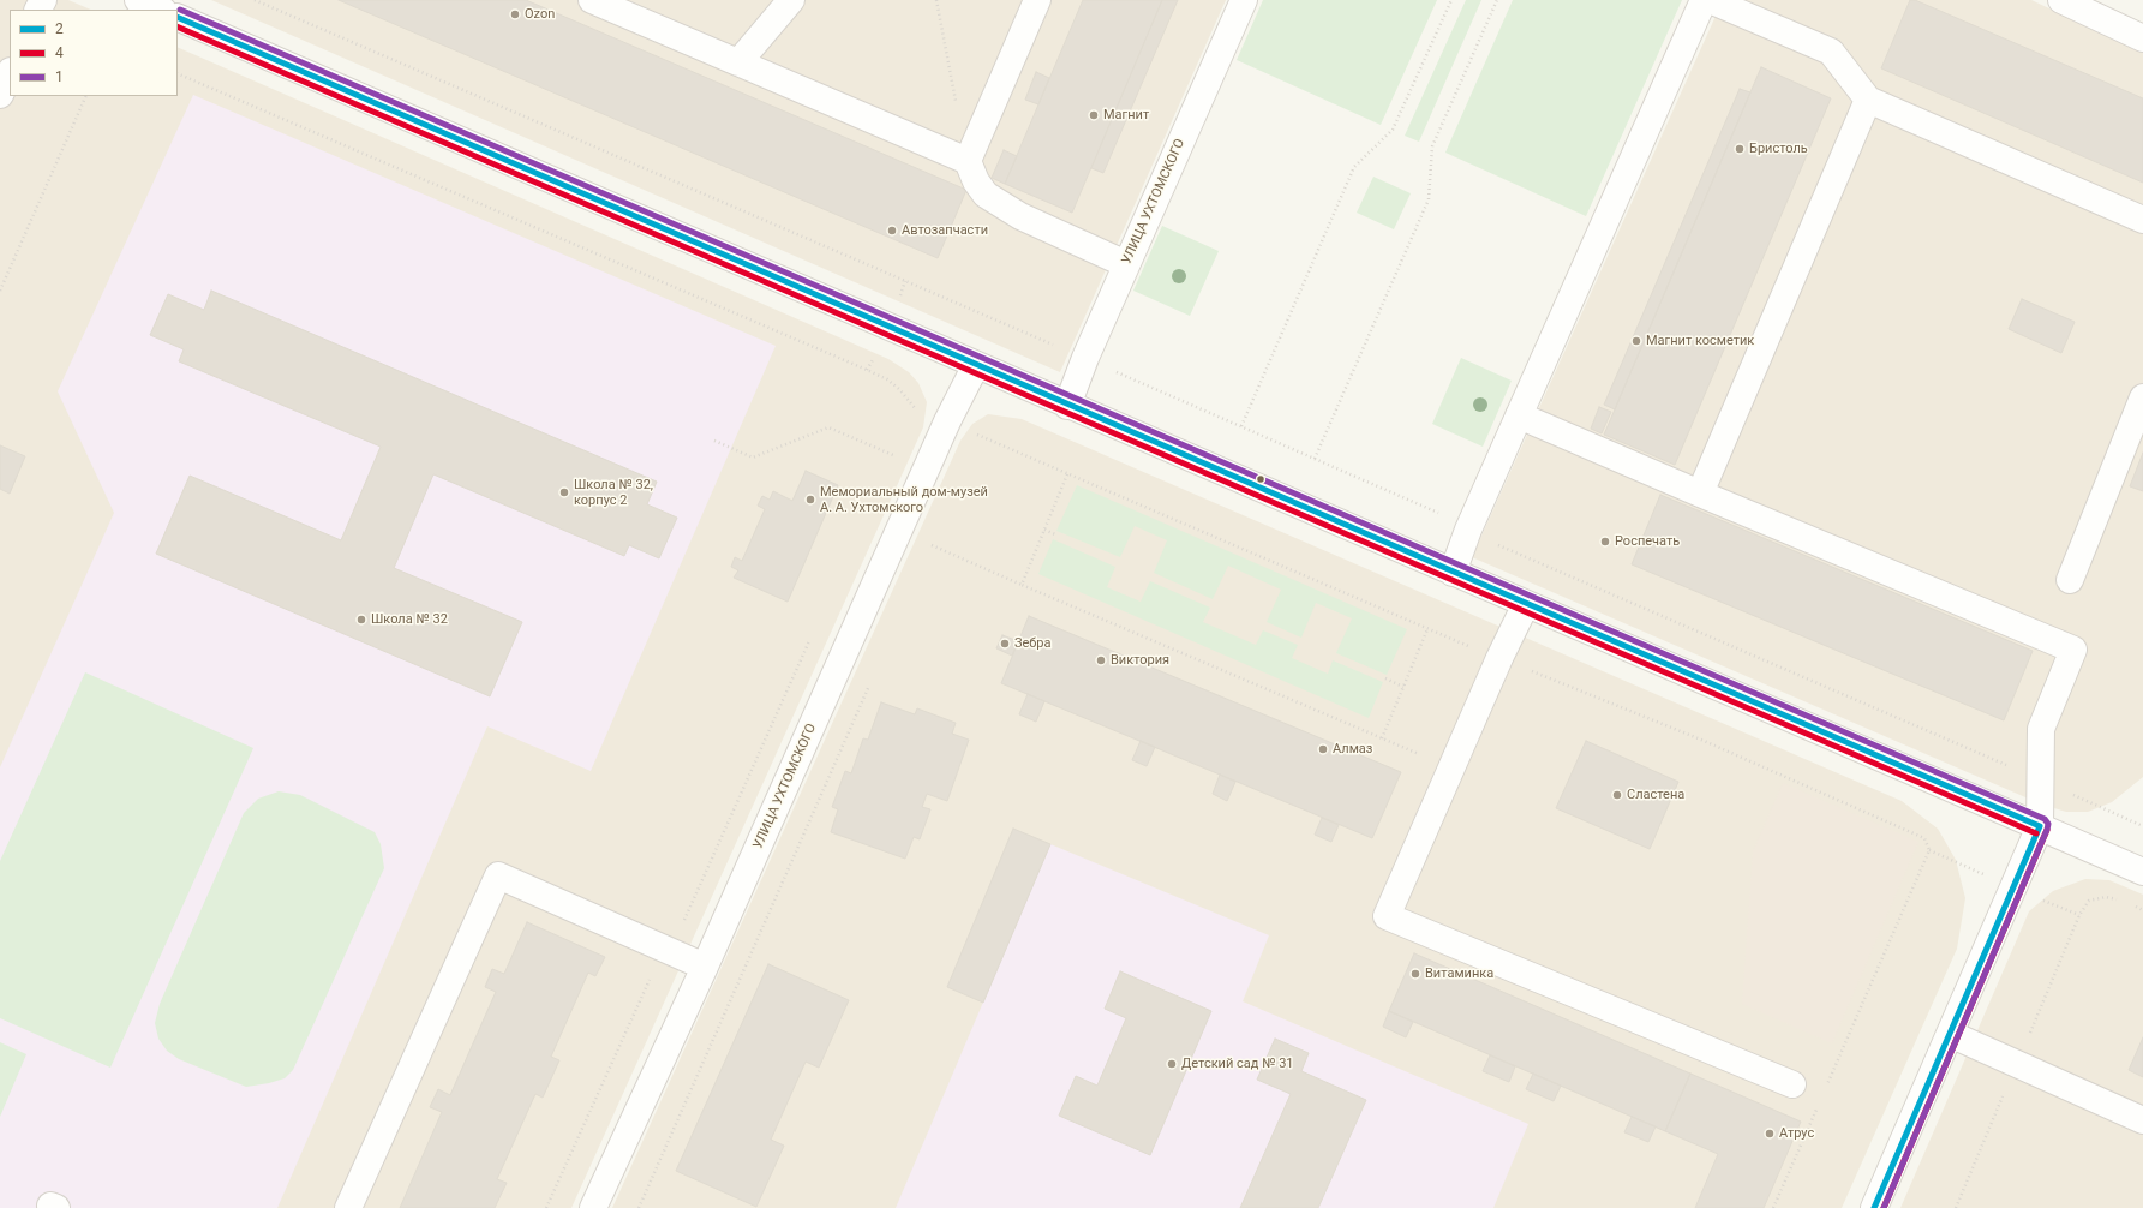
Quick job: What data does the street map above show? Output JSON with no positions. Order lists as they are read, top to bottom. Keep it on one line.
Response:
{"streets":{"street":["УЛИЦА УХТОМСКОГО"]},"places":["Ozon","Магнит","Бристоль","Автозапчасти","Магнит косметик","Школа № 32, корпус 2","Мемориальный дом-музей А. А. Ухтомского","Роспечать","Школа № 32","Зебра","Виктория","Алмаз","Сластена","Витаминка","Детский сад № 31","Атрус"],"lines":["transit line 1","transit line 2","transit line 4"],"legend":["2","4","1"]}
